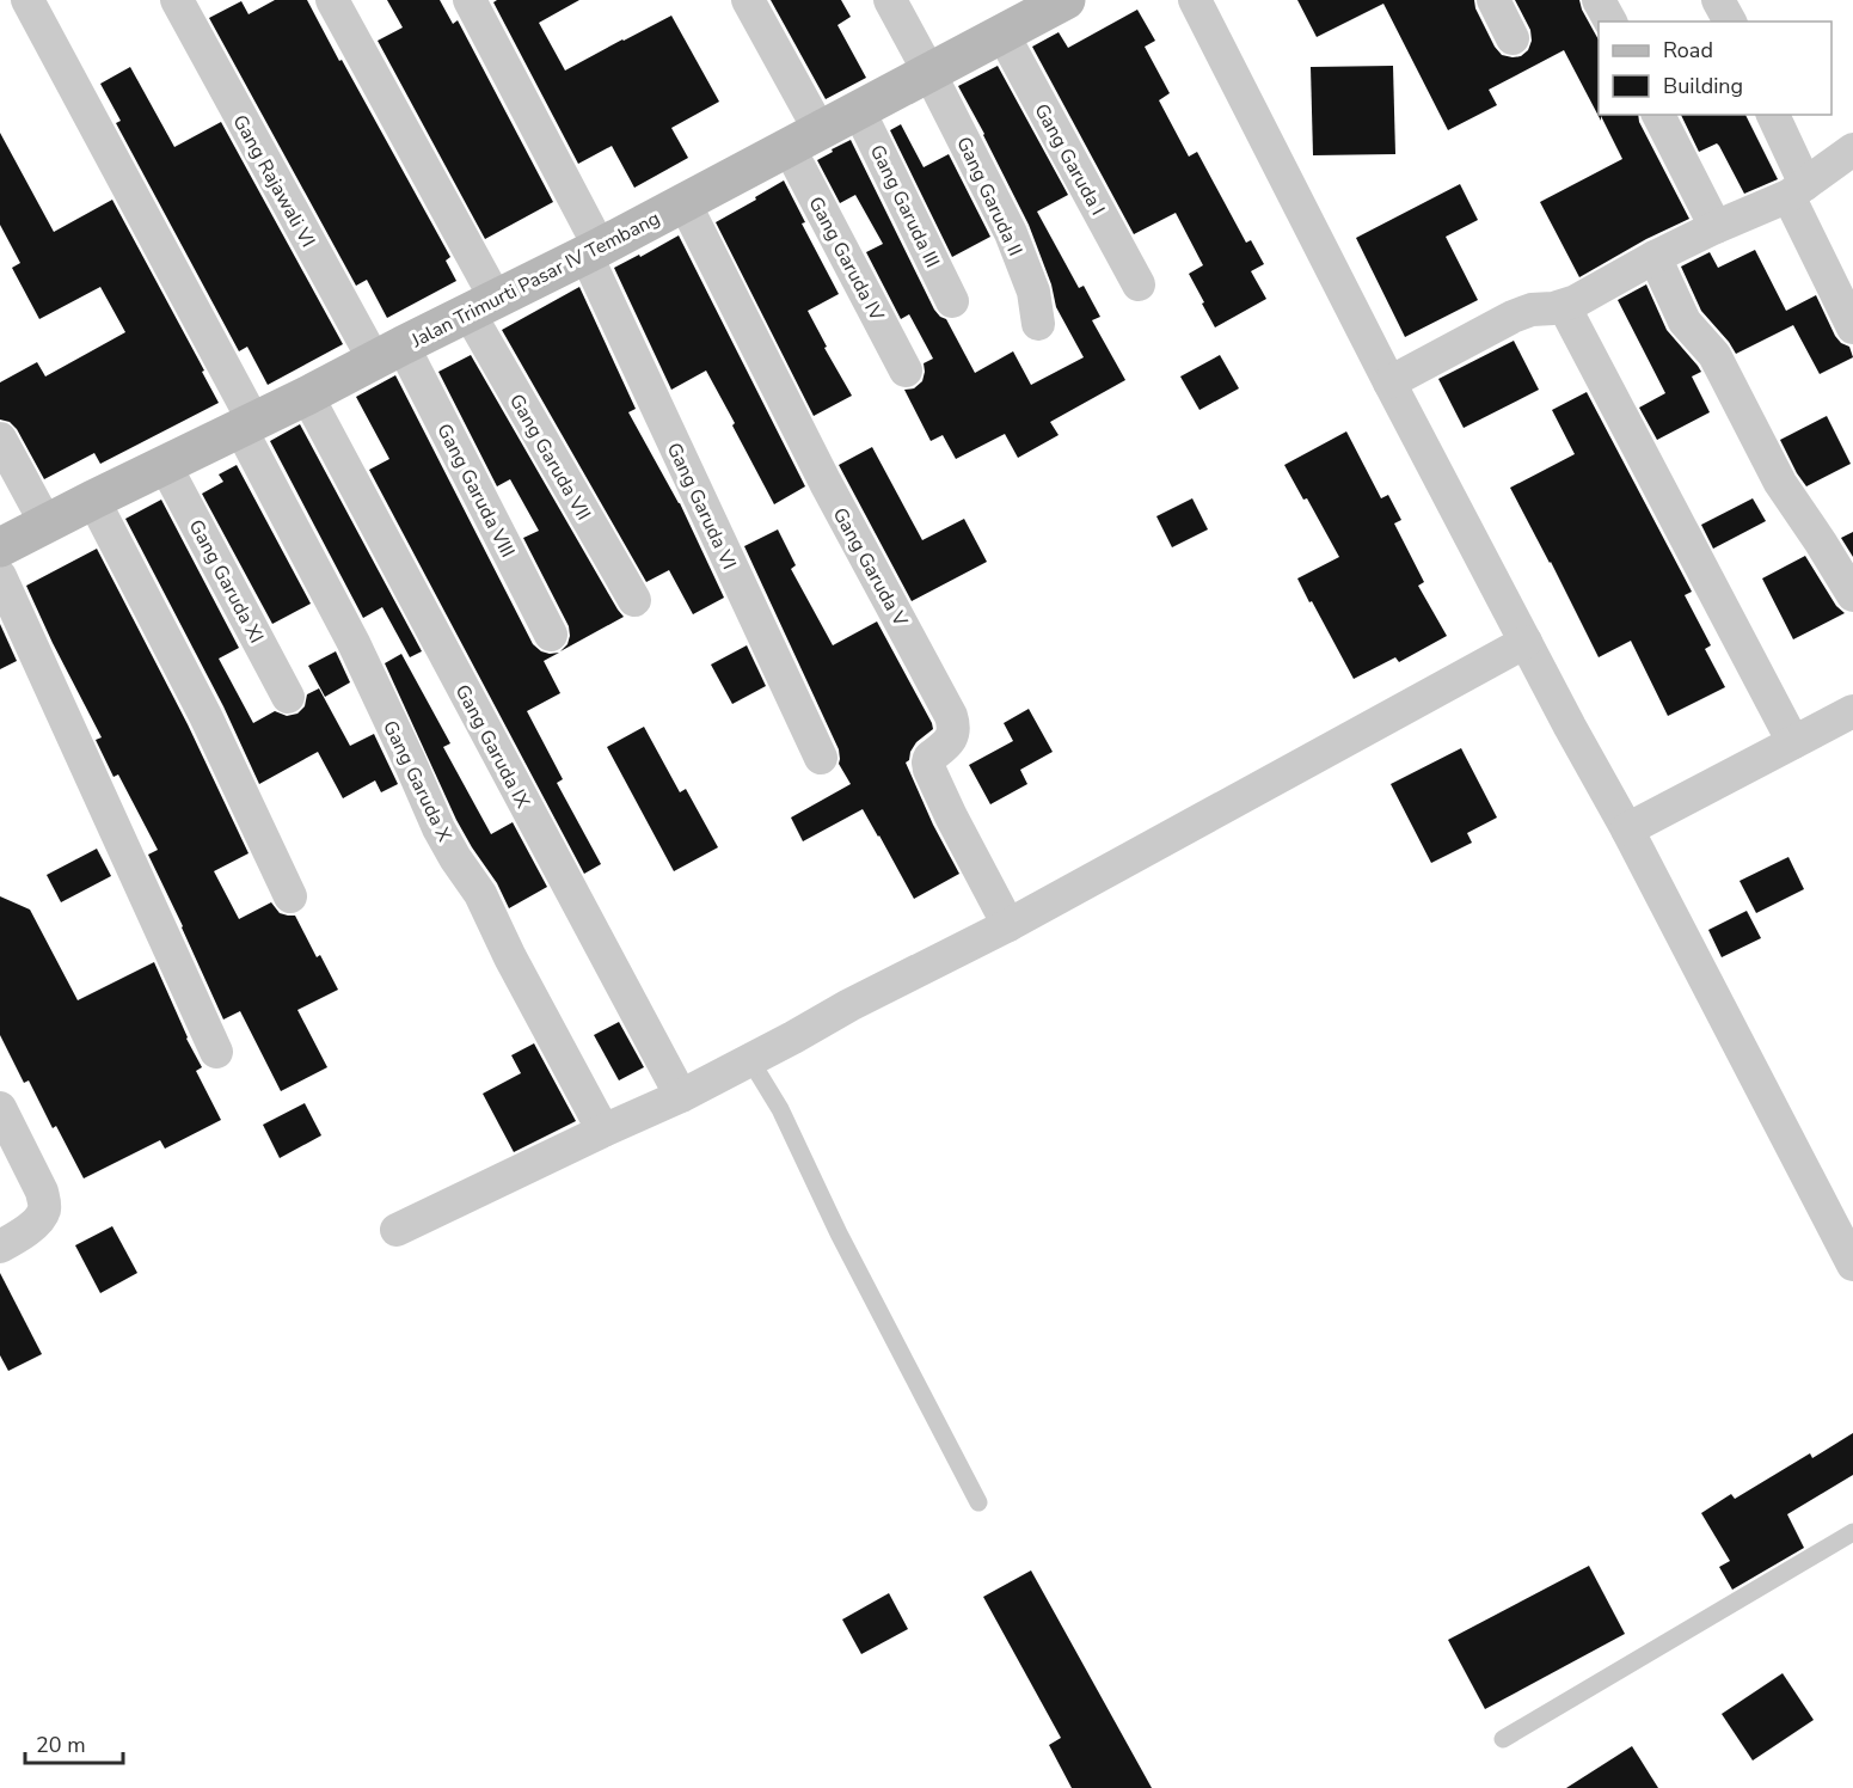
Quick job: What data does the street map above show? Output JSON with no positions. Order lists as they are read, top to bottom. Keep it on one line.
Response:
{"streets":{"street":["Gang Garuda I","Gang Rajawali VI","Gang Garuda II","Gang Garuda III","Gang Garuda IV","Jalan Trimurti Pasar IV Tembang","Gang Garuda VII","Gang Garuda VIII","Gang Garuda VI","Gang Garuda V","Gang Garuda XI","Gang Garuda IX","Gang Garuda X"]},"crossings":[["Gang Garuda I","Jalan Trimurti Pasar IV Tembang"],["Gang Rajawali VI","Jalan Trimurti Pasar IV Tembang"],["Gang Rajawali VI","Gang Garuda VIII"],["Gang Garuda II","Jalan Trimurti Pasar IV Tembang"],["Gang Garuda III","Jalan Trimurti Pasar IV Tembang"],["Gang Garuda IV","Jalan Trimurti Pasar IV Tembang"],["Jalan Trimurti Pasar IV Tembang","Gang Garuda VII"],["Jalan Trimurti Pasar IV Tembang","Gang Garuda VIII"],["Jalan Trimurti Pasar IV Tembang","Gang Garuda VI"],["Jalan Trimurti Pasar IV Tembang","Gang Garuda V"],["Jalan Trimurti Pasar IV Tembang","Gang Garuda XI"],["Jalan Trimurti Pasar IV Tembang","Gang Garuda IX"],["Jalan Trimurti Pasar IV Tembang","Gang Garuda X"]],"legend":["Road","Building"],"scale_bar":"20 m"}
